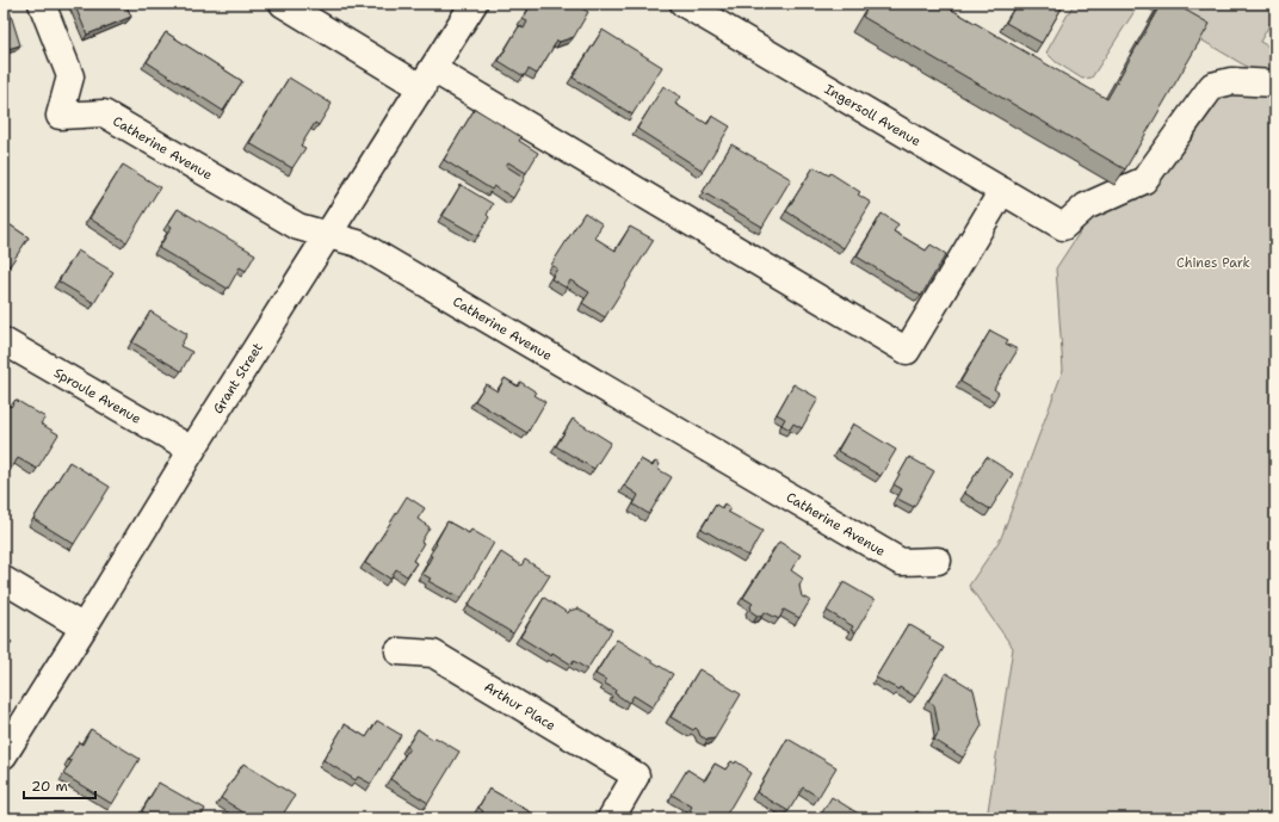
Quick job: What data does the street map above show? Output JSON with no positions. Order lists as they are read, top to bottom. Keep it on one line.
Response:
{"streets":{"street":["Ingersoll Avenue","Catherine Avenue","Grant Street","Sproule Avenue","Arthur Place"]},"crossings":[["Catherine Avenue","Grant Street"],["Grant Street","Sproule Avenue"]],"parks":["Chines Park"],"scale_bar":"20 m"}
